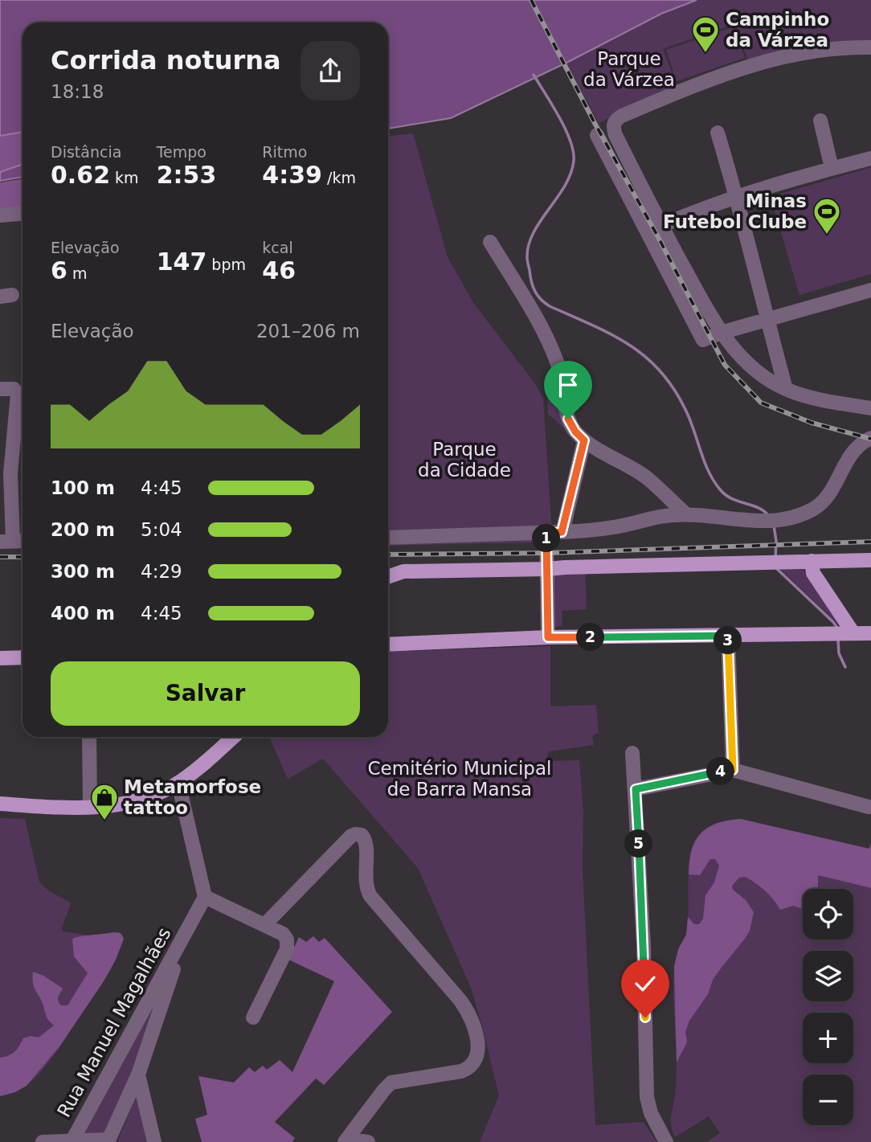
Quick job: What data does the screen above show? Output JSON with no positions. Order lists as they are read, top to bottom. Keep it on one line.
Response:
{"streets":{"street":["Rua Manuel Magalhães"]},"parks":["Parque da Várzea","Parque da Cidade","Cemitério Municipal de Barra Mansa"],"places":{"sports":["Campinho da Várzea","Minas Futebol Clube"],"shop":["Metamorfose tattoo"]},"page":{"heading":["Corrida noturna","18:18"],"stats":[["Distância","0.62 km"],["Tempo","2:53"],["Ritmo","4:39 /km"],["Elevação","6 m"],["147 bpm"],["kcal","46"]],"chart":["Elevação","201–206 m"],"list":[{"name":"100 m","note":"4:45"},{"name":"200 m","note":"5:04"},{"name":"300 m","note":"4:29"},{"name":"400 m","note":"4:45"}],"pins":["1","2","3","4","5"],"buttons":"Salvar","map_buttons":["+","−"]}}
